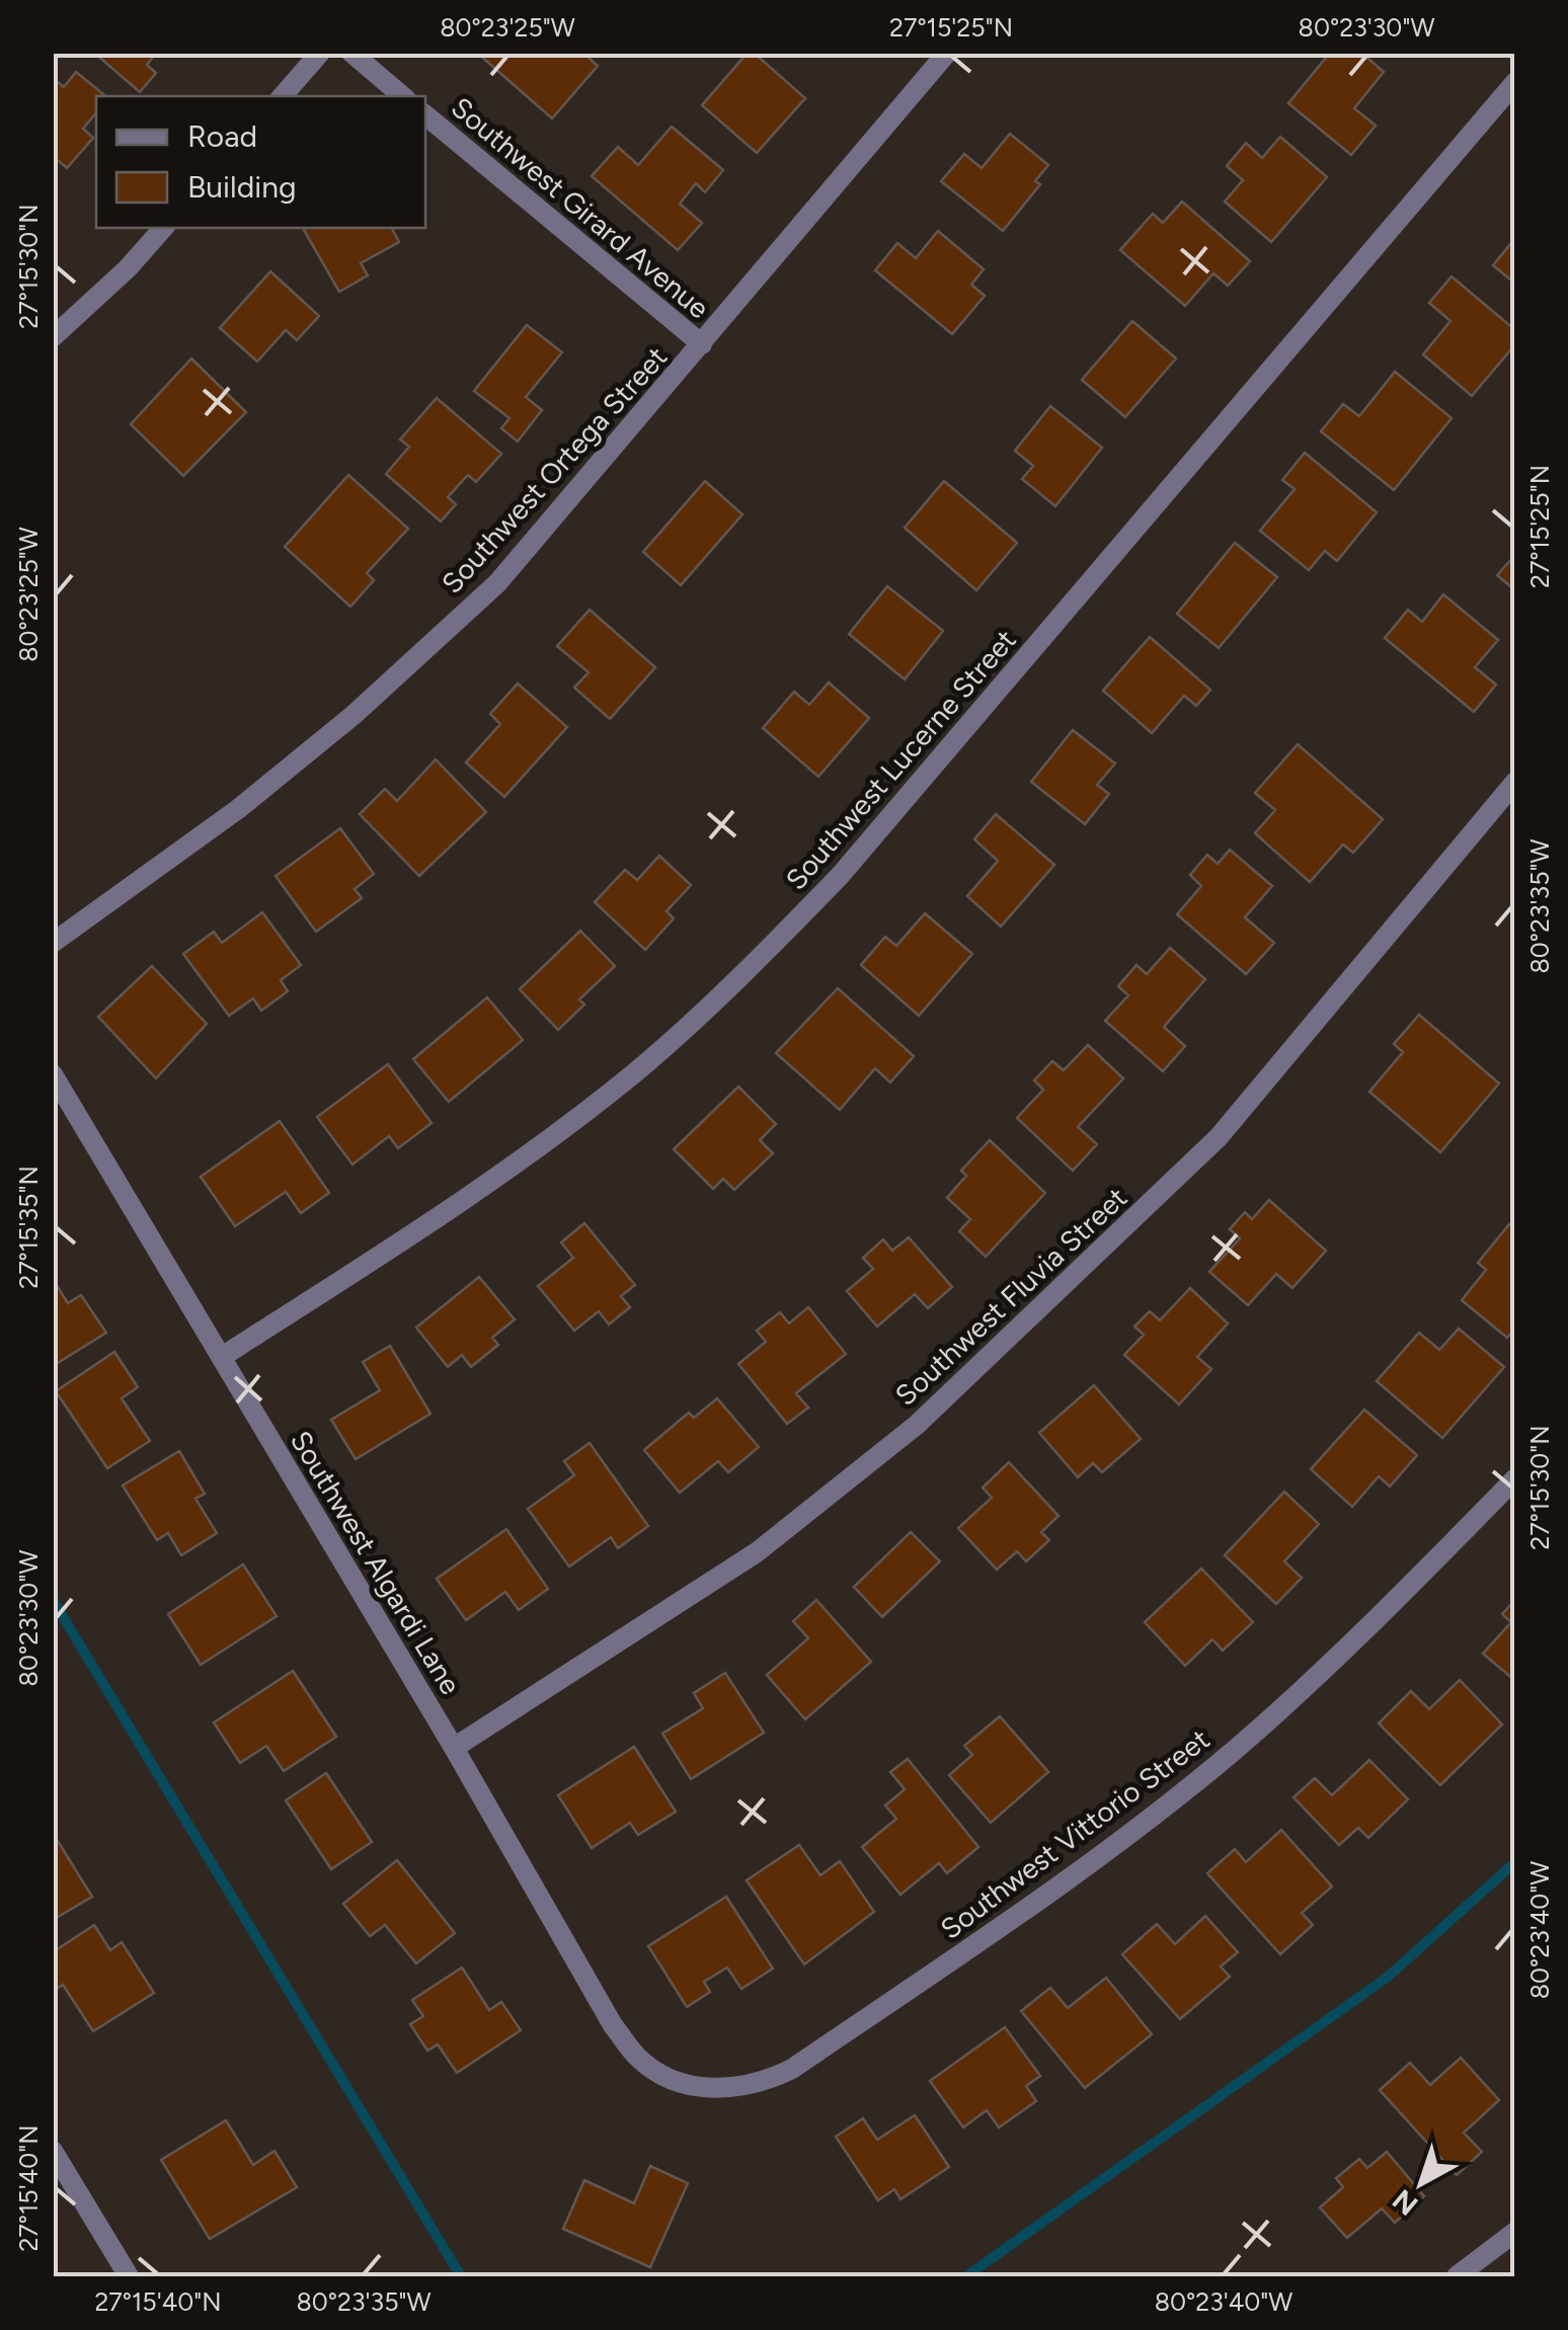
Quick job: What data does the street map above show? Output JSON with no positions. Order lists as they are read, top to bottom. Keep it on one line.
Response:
{"streets":{"street":["Southwest Girard Avenue","Southwest Ortega Street","Southwest Lucerne Street","Southwest Fluvia Street","Southwest Algardi Lane","Southwest Vittorio Street"]},"crossings":[["Southwest Girard Avenue","Southwest Ortega Street"],["Southwest Lucerne Street","Southwest Algardi Lane"],["Southwest Fluvia Street","Southwest Algardi Lane"],["Southwest Algardi Lane","Southwest Vittorio Street"]],"legend":["Road","Building"],"north":"bottom left","coordinates":["80°23'25\"W","27°15'25\"N","80°23'30\"W","27°15'30\"N","80°23'35\"W","27°15'35\"N","80°23'40\"W","27°15'40\"N"]}
